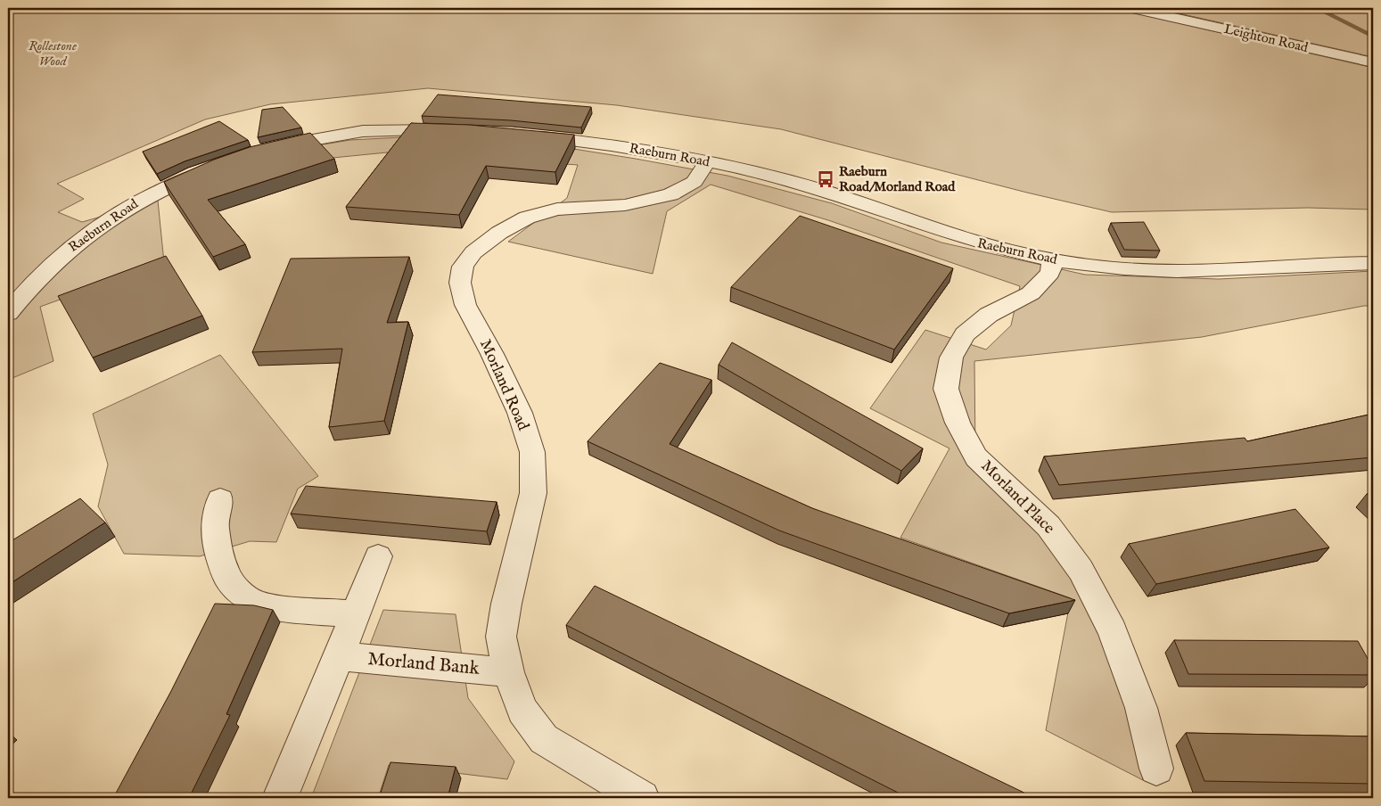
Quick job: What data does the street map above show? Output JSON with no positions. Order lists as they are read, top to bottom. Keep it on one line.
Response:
{"streets":{"street":["Leighton Road","Raeburn Road","Morland Road","Morland Place","Morland Bank"]},"crossings":[["Raeburn Road","Morland Road"],["Raeburn Road","Morland Place"],["Morland Road","Morland Bank"]],"parks":["Rollestone Wood"],"places":{"bus stop":["Raeburn Road/Morland Road"]}}
